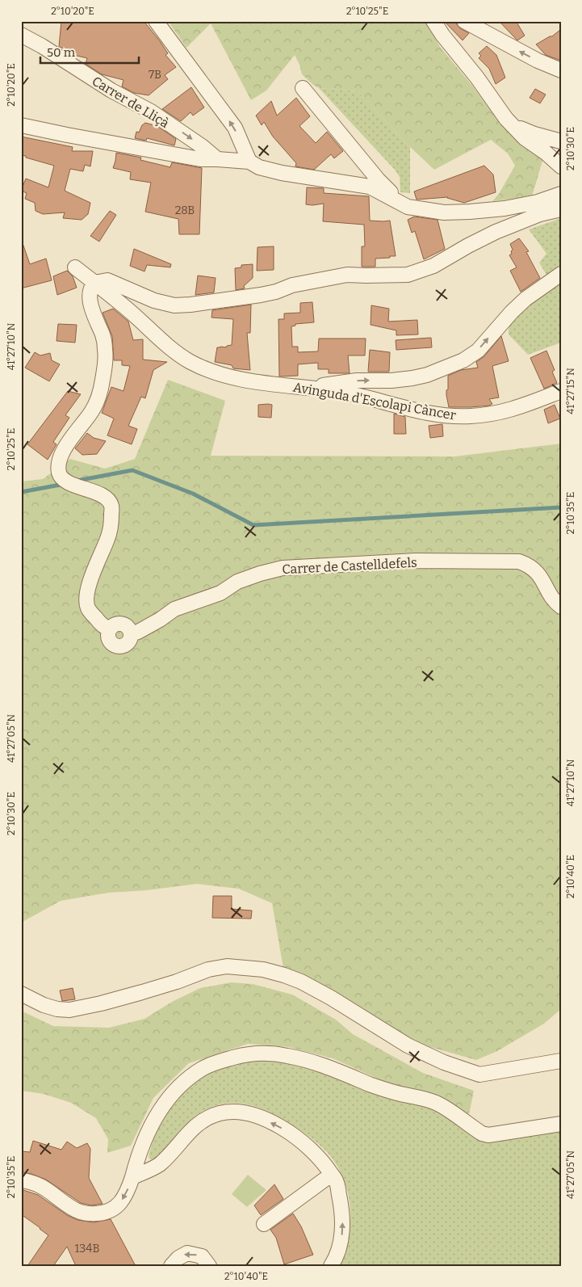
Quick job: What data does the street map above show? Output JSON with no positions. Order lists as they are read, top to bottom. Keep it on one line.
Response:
{"streets":{"street":["Carrer de Lliçà","Avinguda d'Escolapi Càncer","Carrer de Castelldefels"]},"crossings":[["Avinguda d'Escolapi Càncer","Carrer de Castelldefels"]],"house_numbers":["7B","28B","134B"],"scale_bar":"50 m","coordinates":["2°10'20\"E","2°10'25\"E","2°10'30\"E","41°27'10\"N","41°27'15\"N","2°10'35\"E","41°27'05\"N","2°10'40\"E"]}
